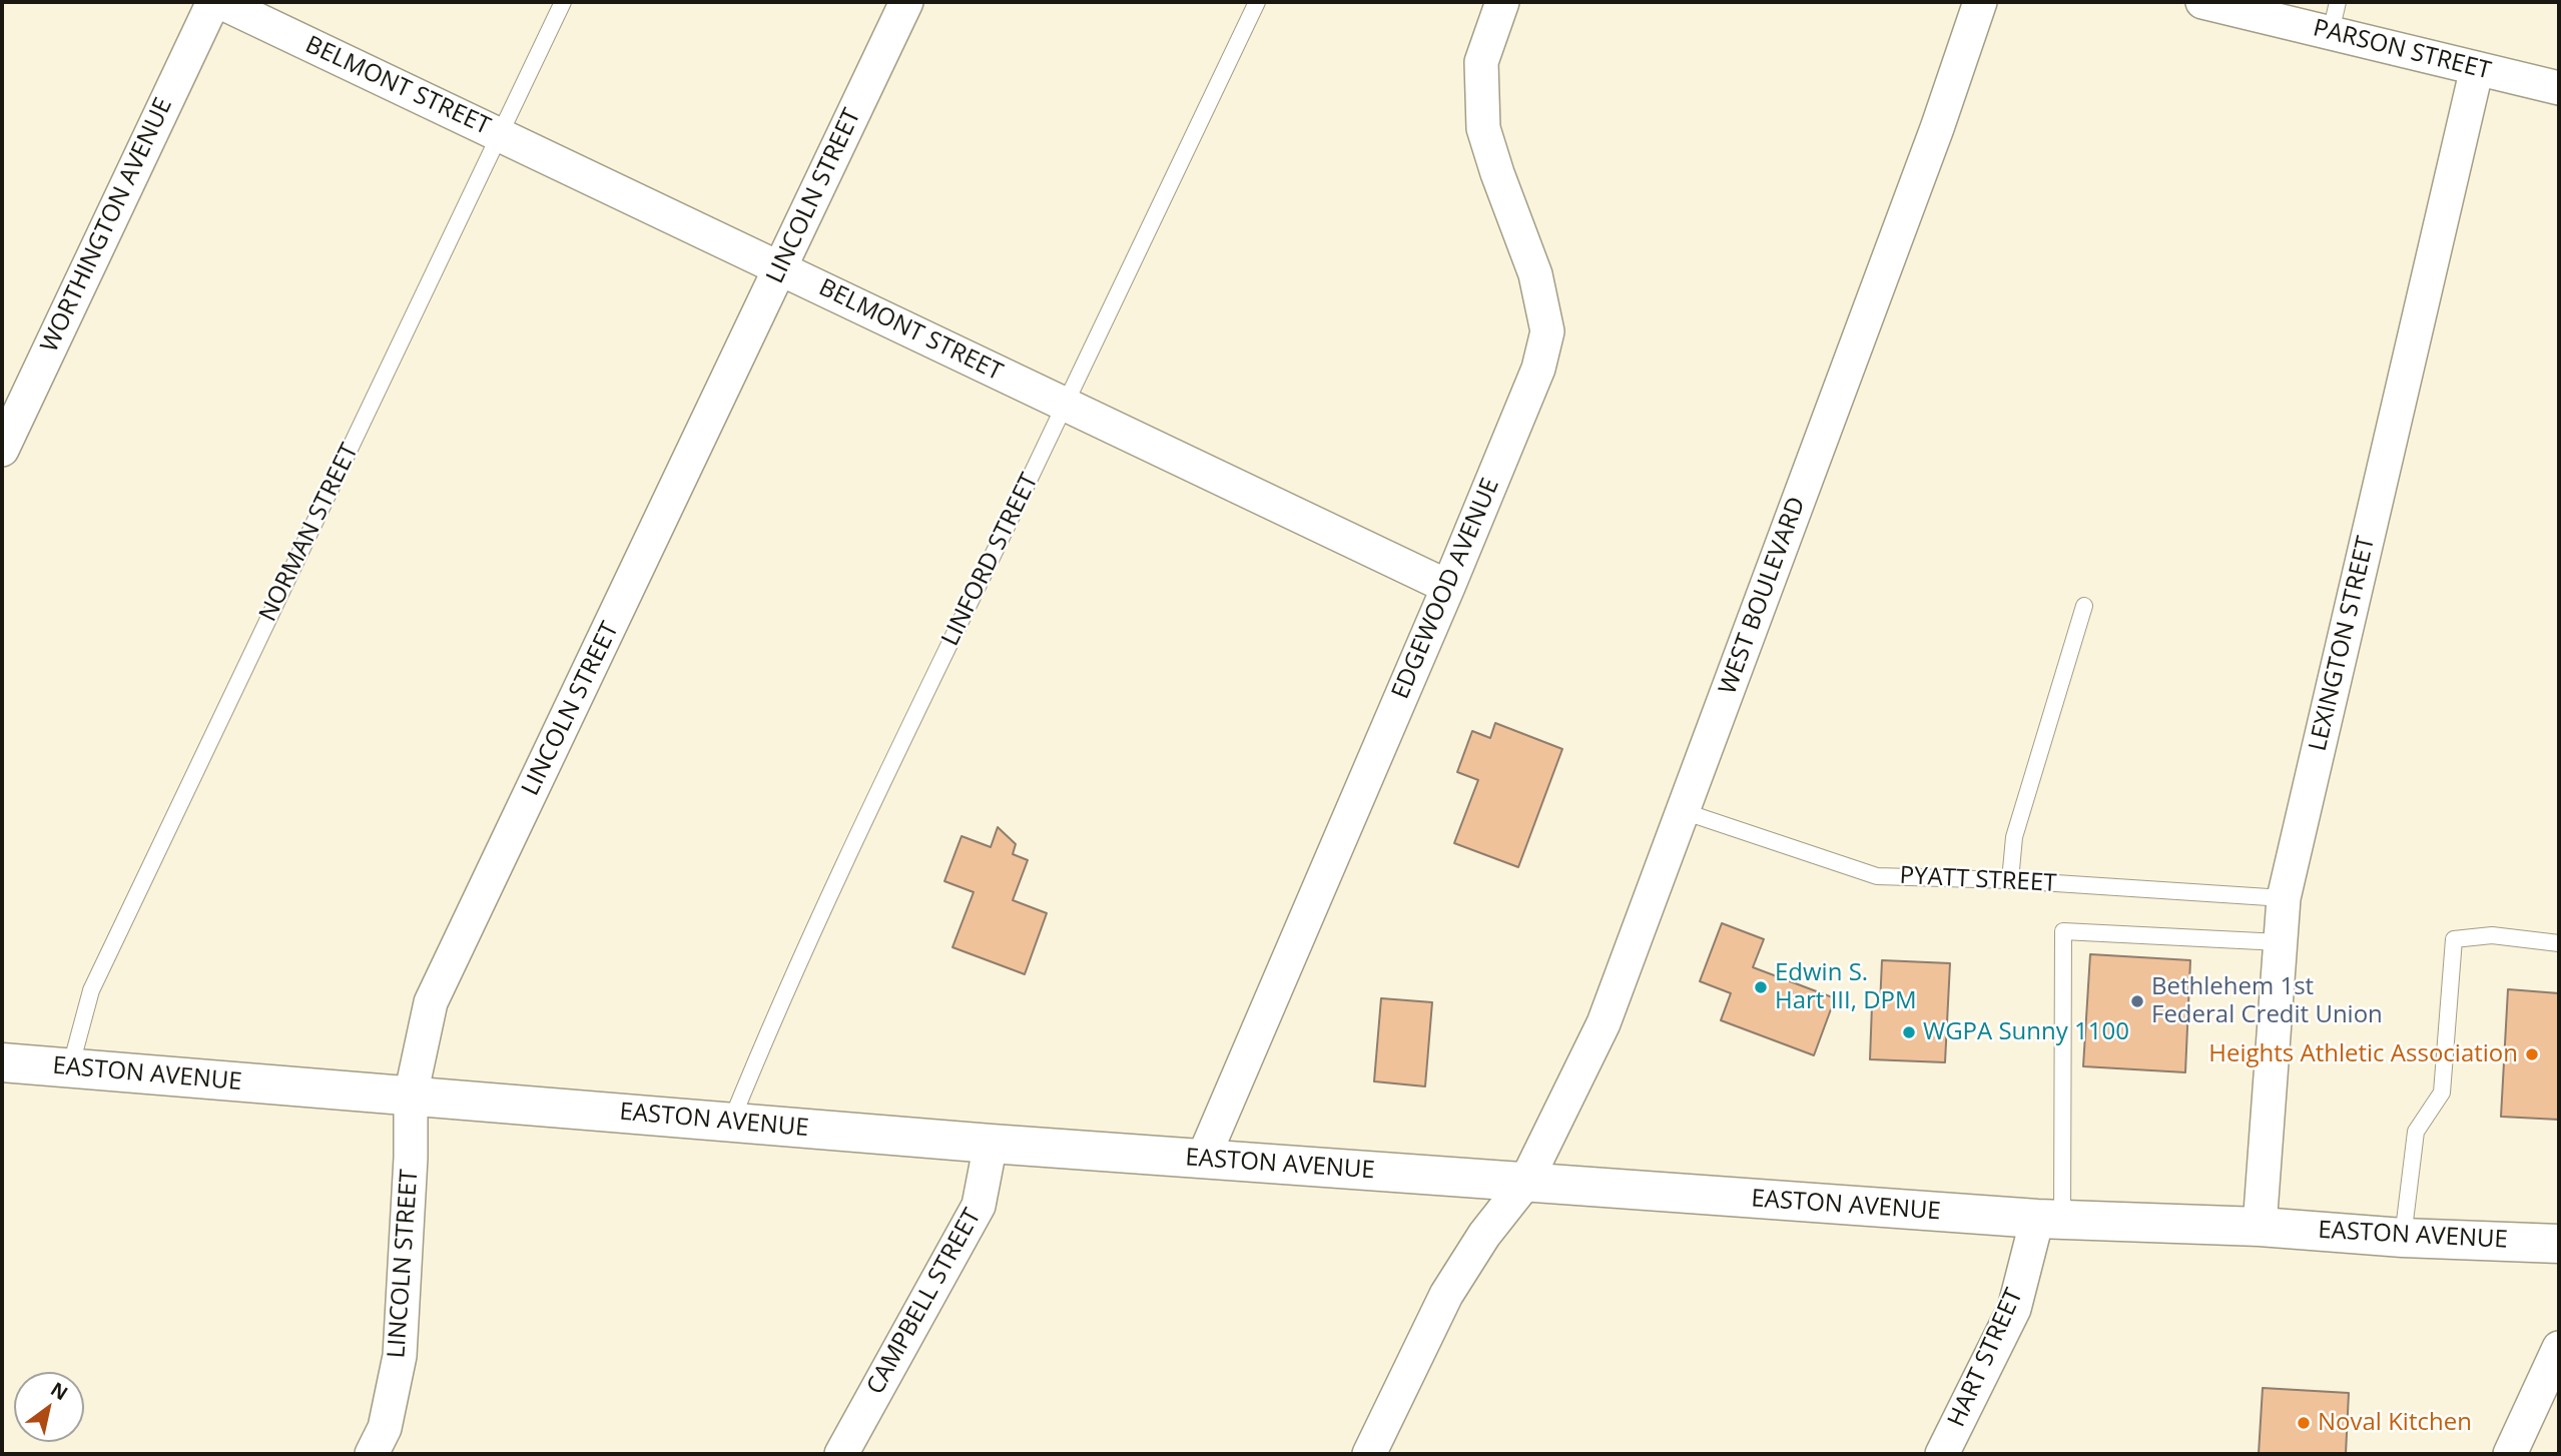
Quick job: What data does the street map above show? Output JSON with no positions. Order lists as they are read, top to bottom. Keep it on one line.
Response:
{"streets":{"main road":["EASTON AVENUE"],"street":["PARSON STREET","BELMONT STREET","LINCOLN STREET","WORTHINGTON AVENUE","EDGEWOOD AVENUE","WEST BOULEVARD","LEXINGTON STREET","CAMPBELL STREET","HART STREET"],"lane":["NORMAN STREET","LINFORD STREET","PYATT STREET"]},"crossings":[["PARSON STREET","LEXINGTON STREET"],["BELMONT STREET","LINCOLN STREET"],["BELMONT STREET","NORMAN STREET"],["BELMONT STREET","LINFORD STREET"],["BELMONT STREET","EDGEWOOD AVENUE"],["LINCOLN STREET","EASTON AVENUE"],["NORMAN STREET","EASTON AVENUE"],["LINFORD STREET","EASTON AVENUE"],["EDGEWOOD AVENUE","EASTON AVENUE"],["WEST BOULEVARD","PYATT STREET"],["WEST BOULEVARD","EASTON AVENUE"],["LEXINGTON STREET","PYATT STREET"],["LEXINGTON STREET","EASTON AVENUE"],["EASTON AVENUE","CAMPBELL STREET"],["EASTON AVENUE","HART STREET"]],"places":["Edwin S. Hart III, DPM","Bethlehem 1st Federal Credit Union","WGPA Sunny 1100","Heights Athletic Association","Noval Kitchen"],"north":"top right"}
